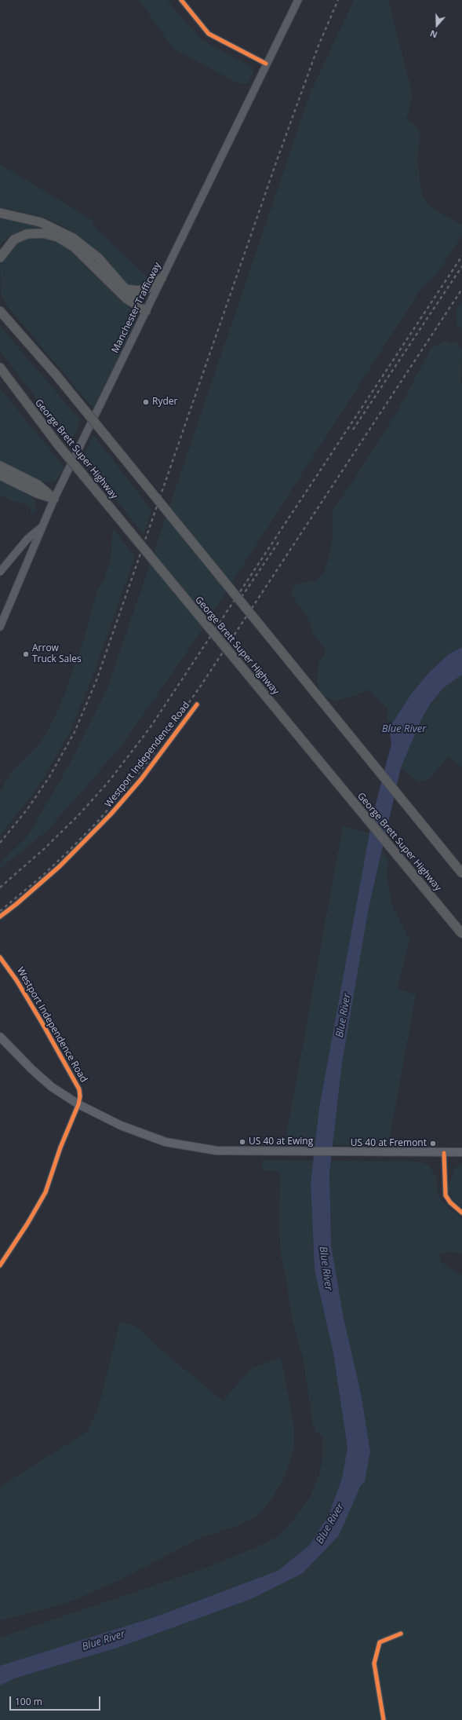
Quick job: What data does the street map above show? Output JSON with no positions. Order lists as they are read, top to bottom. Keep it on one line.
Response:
{"streets":{"highway":["George Brett Super Highway"],"main road":["Manchester Trafficway"],"street":["Westport Independence Road"]},"water":["Blue River"],"places":["Ryder","Arrow Truck Sales","US 40 at Ewing","US 40 at Fremont"],"scale_bar":"100 m","north":"bottom"}
